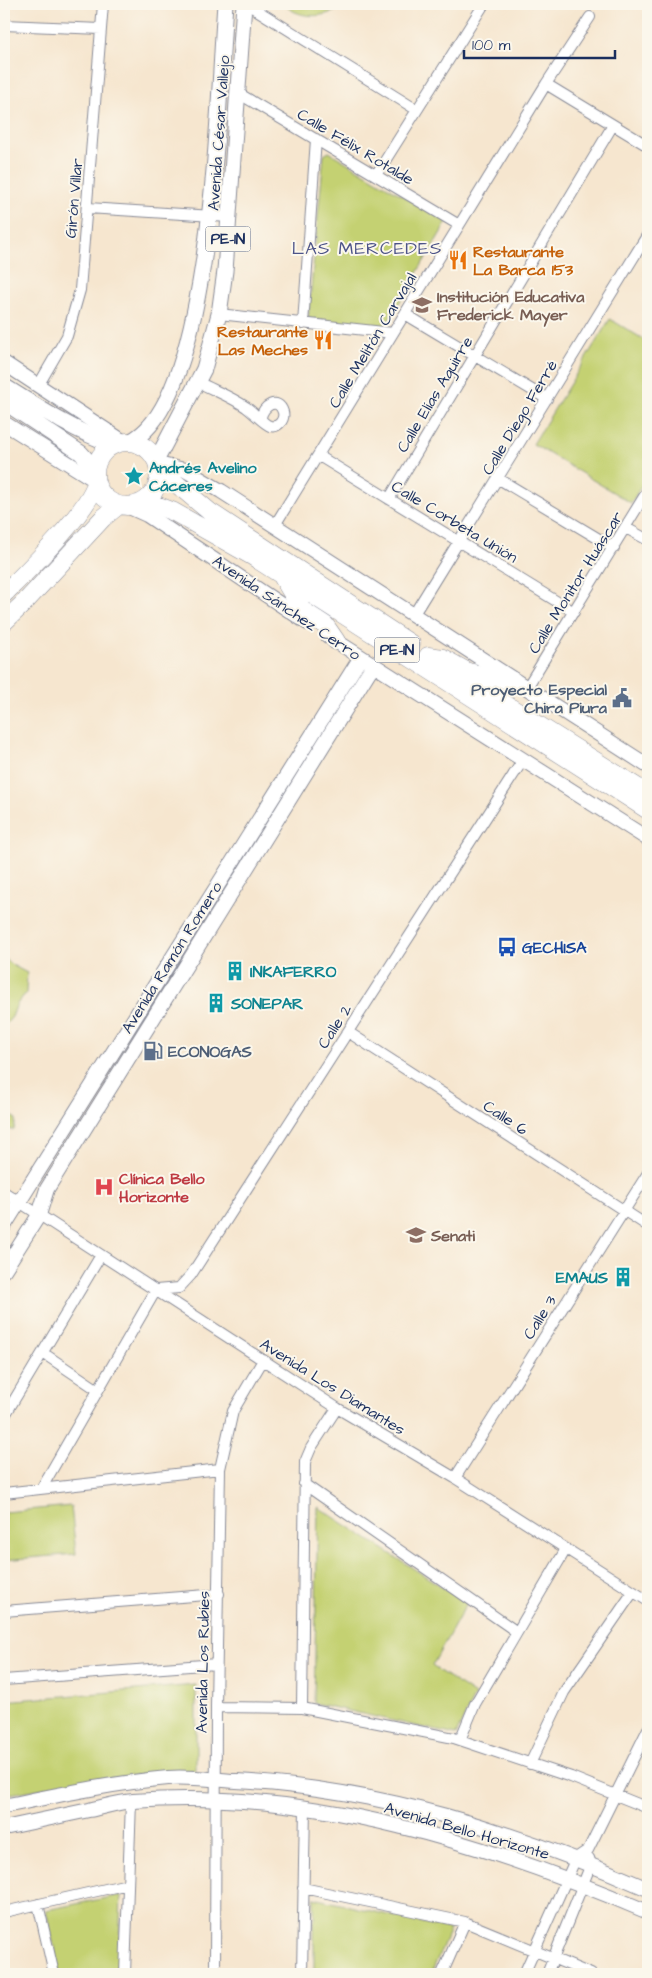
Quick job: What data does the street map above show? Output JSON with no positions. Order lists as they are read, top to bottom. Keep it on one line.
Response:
{"streets":{"highway":["PE-1N","Avenida Sánchez Cerro"],"main road":["Avenida César Vallejo"],"street":["Calle Félix Rotalde","Girón Villar","Calle Melitón Carvajal","Calle Elías Aguirre","Calle Diego Ferré","Calle Corbeta Unión","Calle Monitor Huáscar","Avenida Ramón Romero","Calle 2","Calle 6","Calle 3","Avenida Los Diamantes","Avenida Los Rubíes","Avenida Bello Horizonte"]},"crossings":[["Avenida César Vallejo","Calle Félix Rotalde"],["Avenida César Vallejo","PE-1N"],["Avenida César Vallejo","Avenida Sánchez Cerro"],["Calle Félix Rotalde","Calle Melitón Carvajal"],["PE-1N","Avenida Sánchez Cerro"],["Calle Melitón Carvajal","Calle Corbeta Unión"],["Calle Elías Aguirre","Calle Corbeta Unión"],["Calle Diego Ferré","Calle Corbeta Unión"],["Calle Corbeta Unión","Calle Monitor Huáscar"],["Avenida Sánchez Cerro","Avenida Ramón Romero"],["Avenida Sánchez Cerro","Calle 2"],["Avenida Ramón Romero","Avenida Los Diamantes"],["Calle 2","Calle 6"],["Calle 2","Avenida Los Diamantes"],["Calle 6","Calle 3"],["Calle 3","Avenida Los Diamantes"],["Avenida Los Diamantes","Avenida Los Rubíes"],["Avenida Los Rubíes","Avenida Bello Horizonte"]],"districts":["LAS MERCEDES"],"places":{"restaurant":["Restaurante La Barca 153","Restaurante Las Meches"],"school or university":["Institución Educativa Frederick Mayer","Senati"],"place":["Andrés Avelino Cáceres"],"public building":["Proyecto Especial Chira Piura"],"bus stop":["GECHISA"],"building":["INKAFERRO","SONEPAR","EMAUS"],"fuel station":["ECONOGAS"],"hospital":["Clínica Bello Horizonte"]},"scale_bar":"100 m"}
